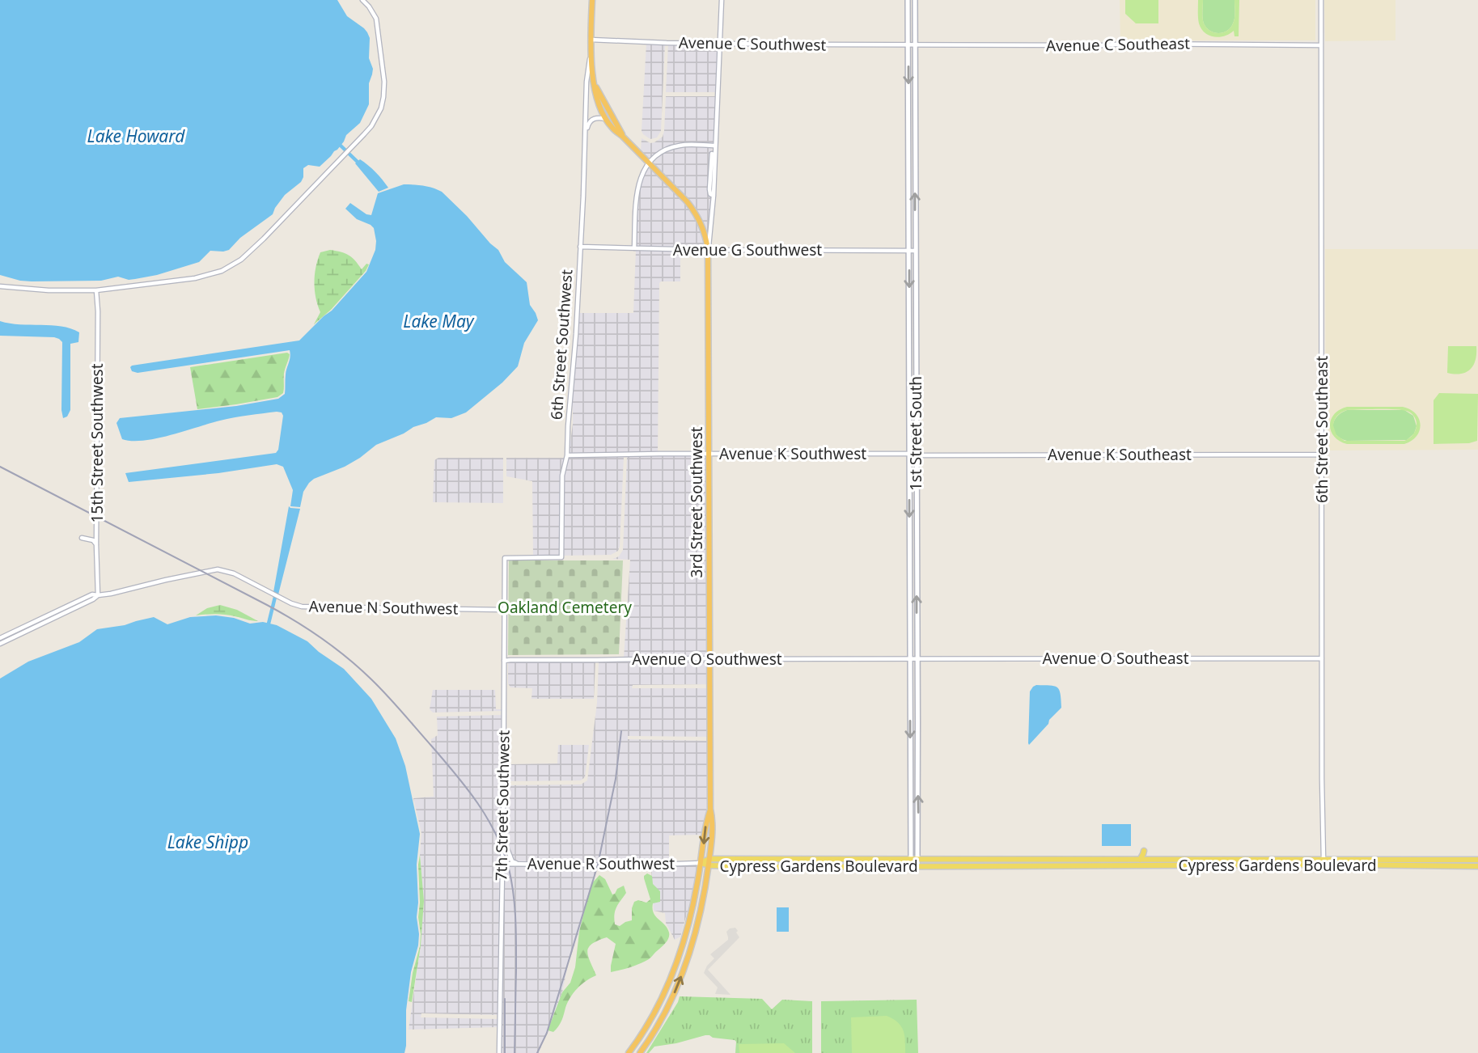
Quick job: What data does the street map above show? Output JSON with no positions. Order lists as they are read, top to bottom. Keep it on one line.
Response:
{"streets":{"highway":["6th Street Southwest","3rd Street Southwest"],"main road":["1st Street South","Cypress Gardens Boulevard"],"street":["Avenue C Southwest","Avenue C Southeast","Avenue G Southwest","6th Street Southeast","15th Street Southwest","Avenue K Southwest","Avenue K Southeast","Avenue N Southwest","Avenue O Southeast","Avenue O Southwest","7th Street Southwest","Avenue R Southwest"]},"crossings":[["Avenue C Southwest","Avenue C Southeast"],["Avenue C Southwest","6th Street Southwest"],["Avenue C Southwest","1st Street South"],["Avenue C Southwest","3rd Street Southwest"],["Avenue C Southeast","6th Street Southeast"],["Avenue C Southeast","1st Street South"],["Avenue G Southwest","6th Street Southwest"],["Avenue G Southwest","1st Street South"],["Avenue G Southwest","3rd Street Southwest"],["6th Street Southwest","Avenue K Southwest"],["6th Street Southwest","7th Street Southwest"],["6th Street Southeast","Avenue K Southeast"],["6th Street Southeast","Avenue O Southeast"],["6th Street Southeast","Cypress Gardens Boulevard"],["1st Street South","Avenue K Southwest"],["1st Street South","Avenue K Southeast"],["1st Street South","Avenue O Southeast"],["1st Street South","Avenue O Southwest"],["1st Street South","Cypress Gardens Boulevard"],["15th Street Southwest","Avenue N Southwest"],["Avenue K Southwest","Avenue K Southeast"],["Avenue K Southwest","3rd Street Southwest"],["3rd Street Southwest","Avenue O Southwest"],["3rd Street Southwest","Avenue R Southwest"],["3rd Street Southwest","Cypress Gardens Boulevard"],["Avenue N Southwest","7th Street Southwest"],["Avenue O Southeast","Avenue O Southwest"],["Avenue O Southwest","7th Street Southwest"],["7th Street Southwest","Avenue R Southwest"],["Avenue R Southwest","Cypress Gardens Boulevard"]],"water":["Lake Howard","Lake May","Lake Shipp"],"parks":["Oakland Cemetery"]}
